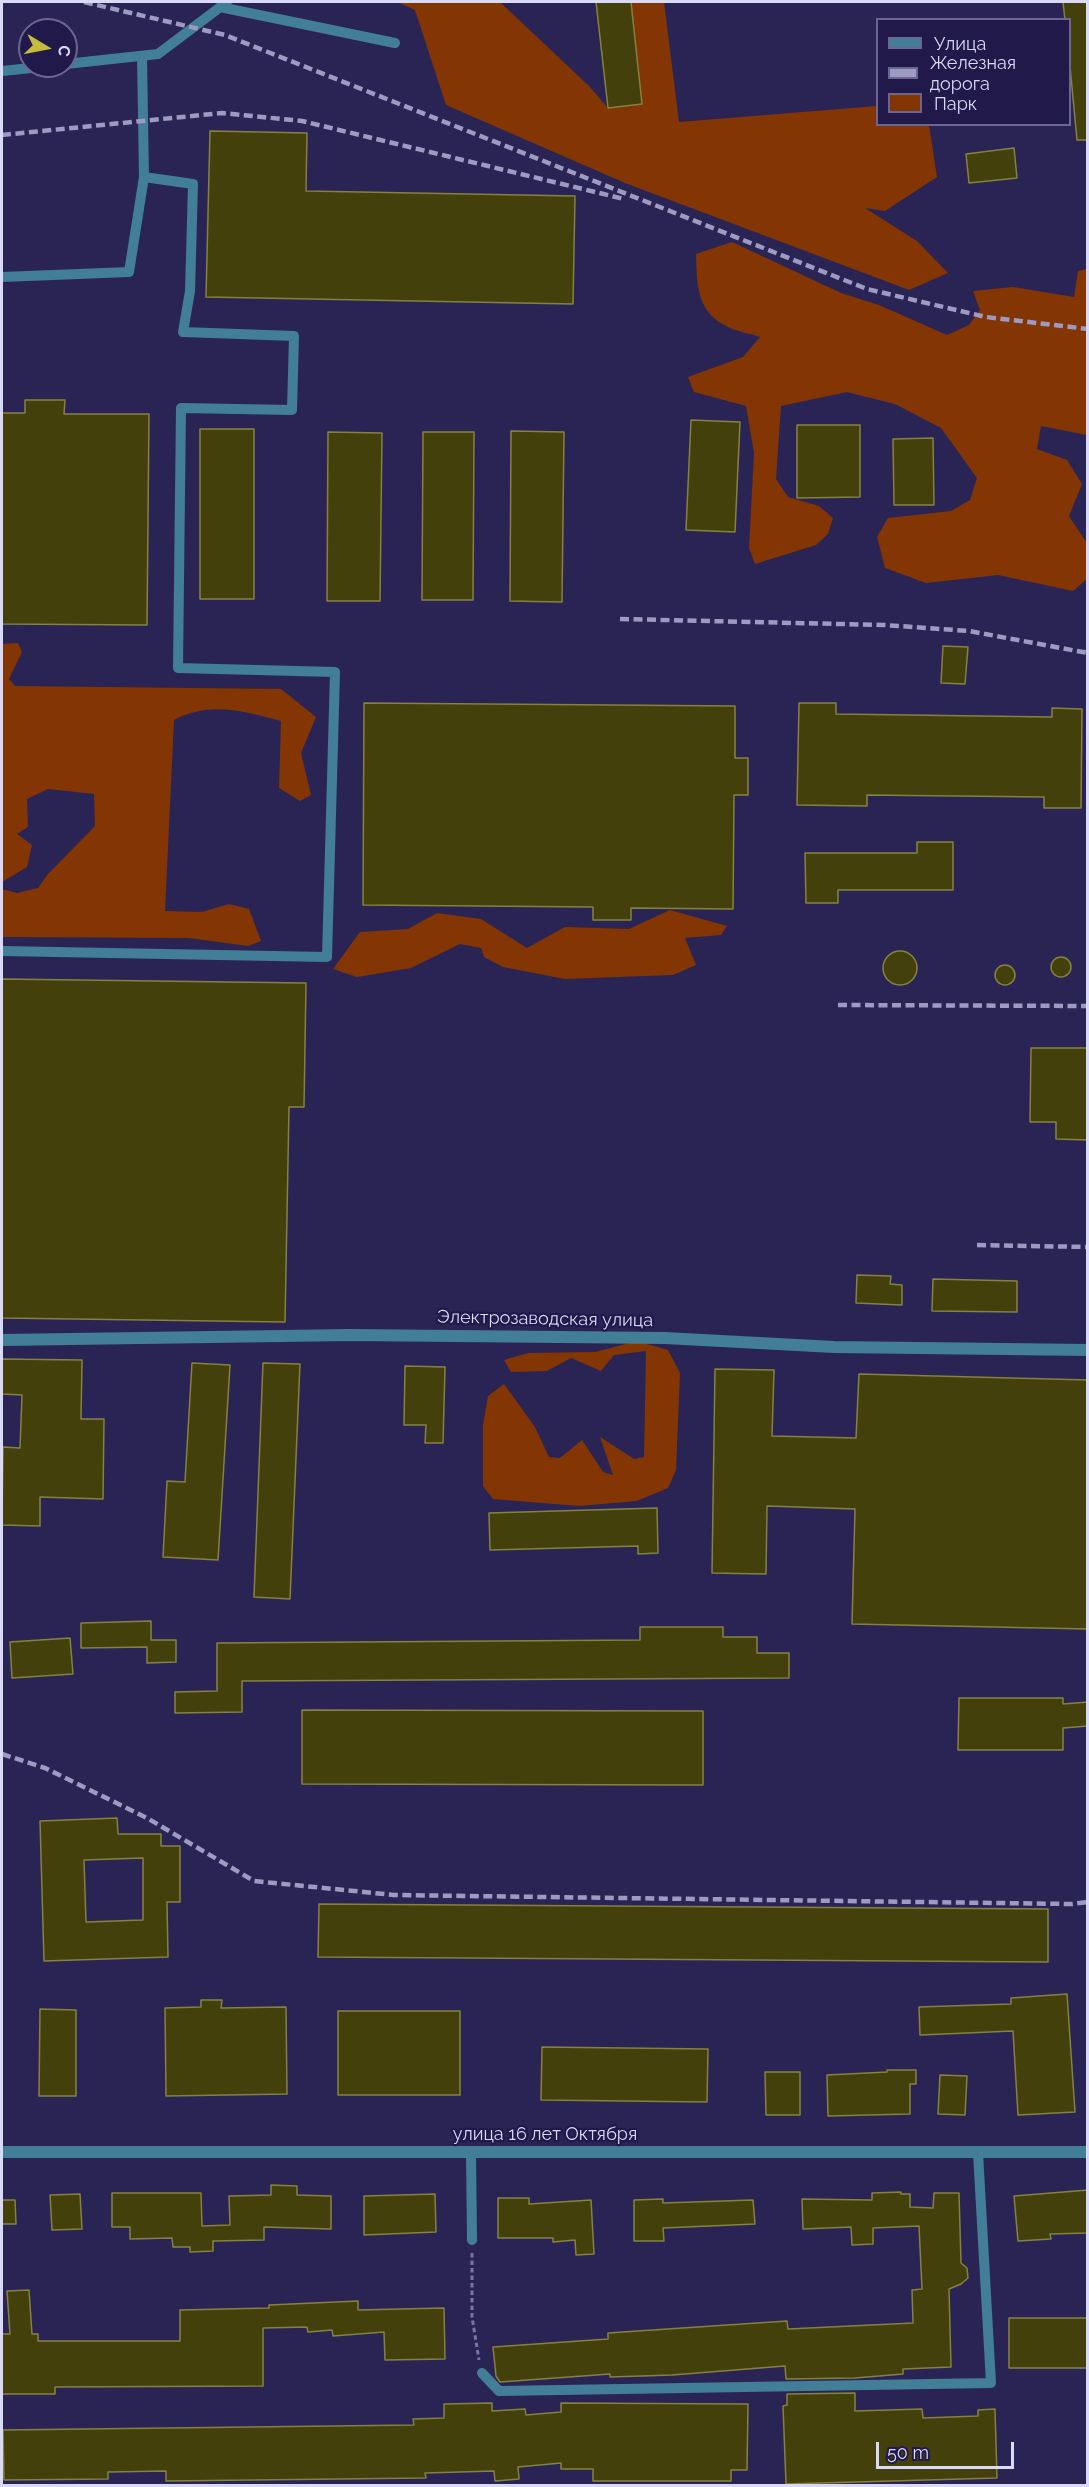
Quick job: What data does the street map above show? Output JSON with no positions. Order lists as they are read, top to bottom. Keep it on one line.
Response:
{"streets":{"street":["Электрозаводская улица","улица 16 лет Октября"]},"legend":["Улица","Железная дорога","Парк"],"scale_bar":"50 m","north":"right"}
